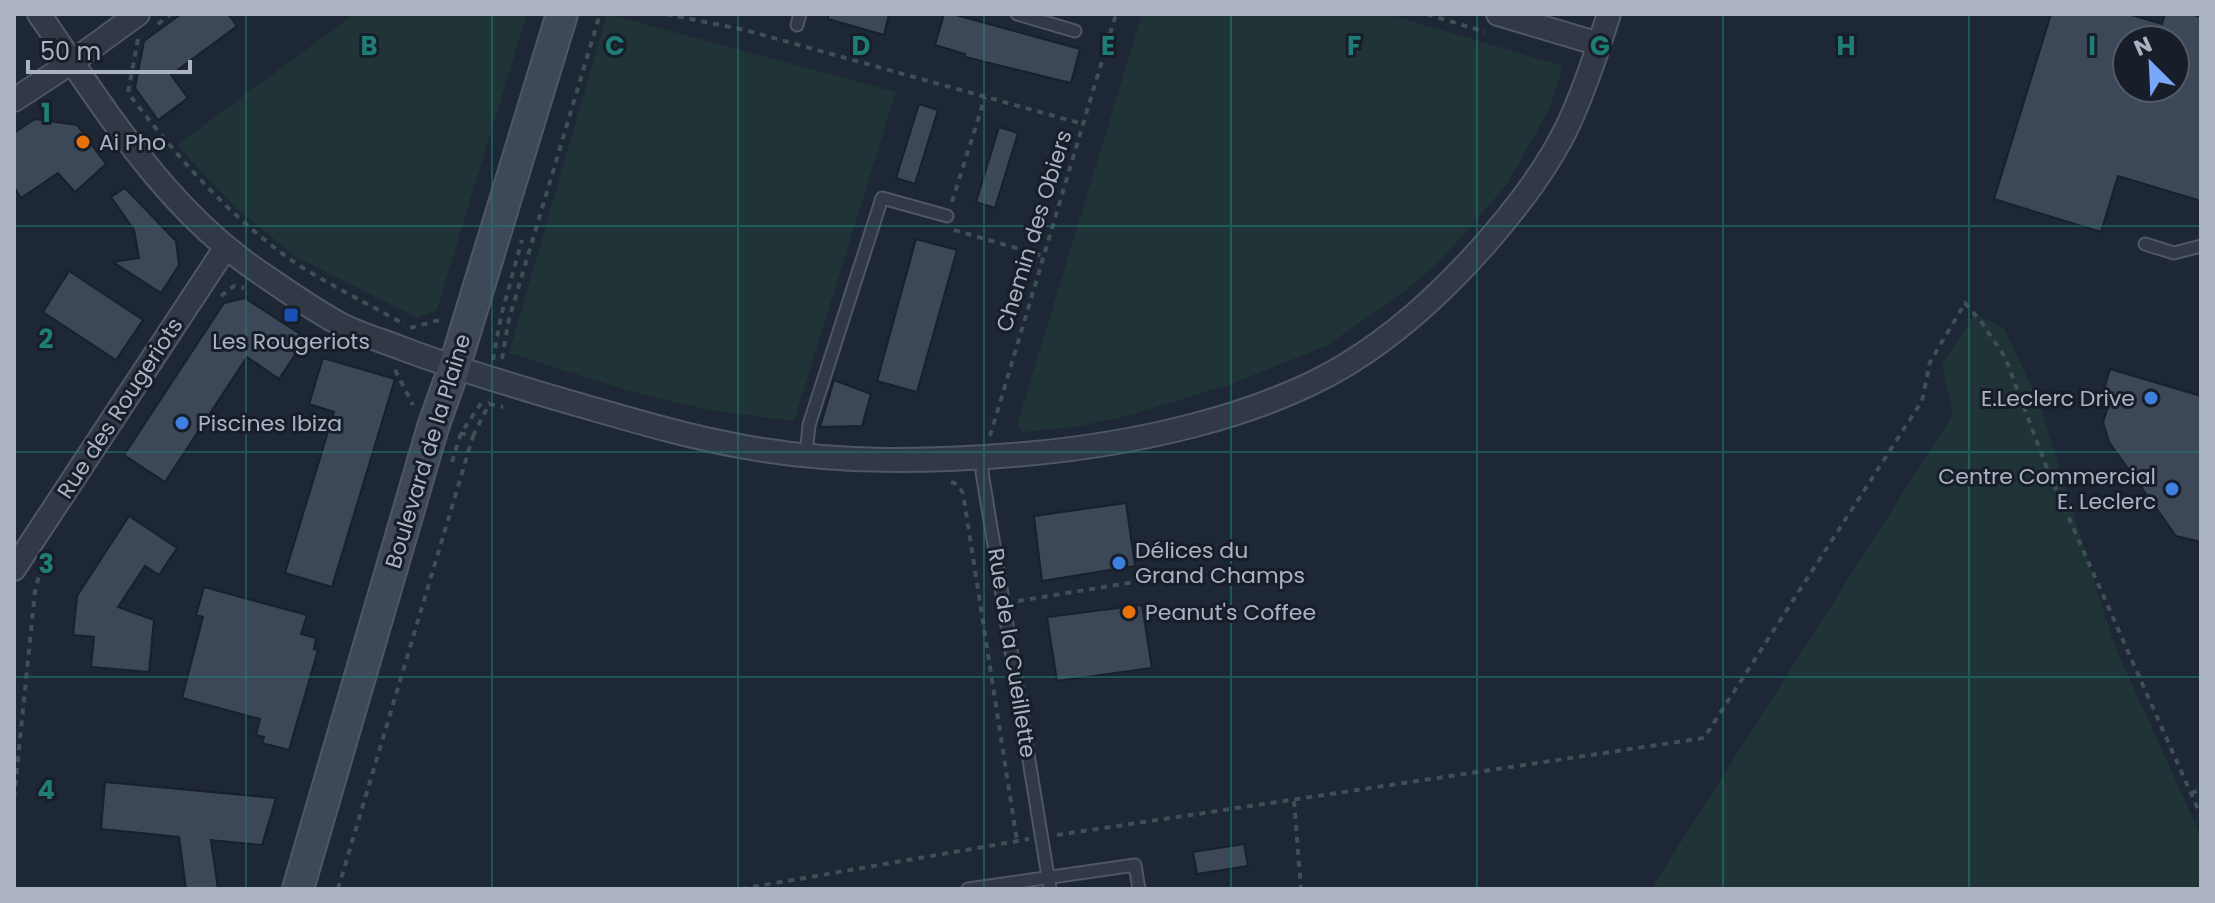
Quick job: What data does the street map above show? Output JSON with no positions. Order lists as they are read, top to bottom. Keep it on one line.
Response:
{"streets":{"main road":["Boulevard de la Plaine"],"street":["Rue des Rougeriots"],"lane":["Rue de la Cueillette"],"path":["Chemin des Obiers"]},"crossings":[["Chemin des Obiers","Rue de la Cueillette"]],"places":{"other":["Ai Pho","E.Leclerc Drive","Piscines Ibiza","Centre Commercial E. Leclerc","Délices du Grand Champs","Peanut's Coffee"],"transit":["Les Rougeriots"]},"scale_bar":"50 m","north":"top left","grid":{"columns":["B","C","D","E","F","G","H","I"],"rows":["1","2","3","4"]}}
